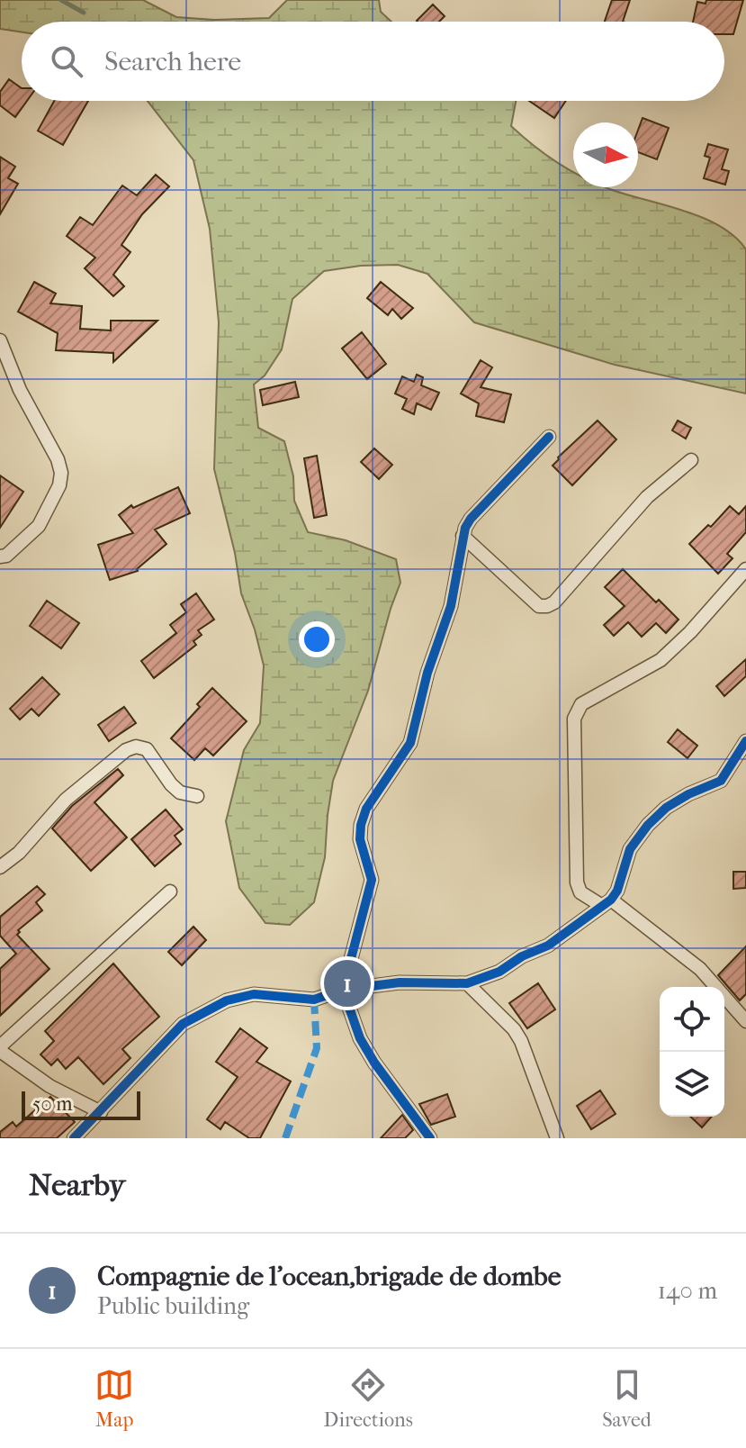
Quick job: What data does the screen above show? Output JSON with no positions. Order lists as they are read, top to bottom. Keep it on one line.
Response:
{"scale_bar":"50 m","north":"right","page":{"search":"Search here","pins":"1","scale":"50 m","heading":"Nearby","list":[{"mark":"1","name":"Compagnie de l'ocean,brigade de dombe","note":"Public building","value":"140 m"}],"nav":["Map","Directions","Saved"]}}
